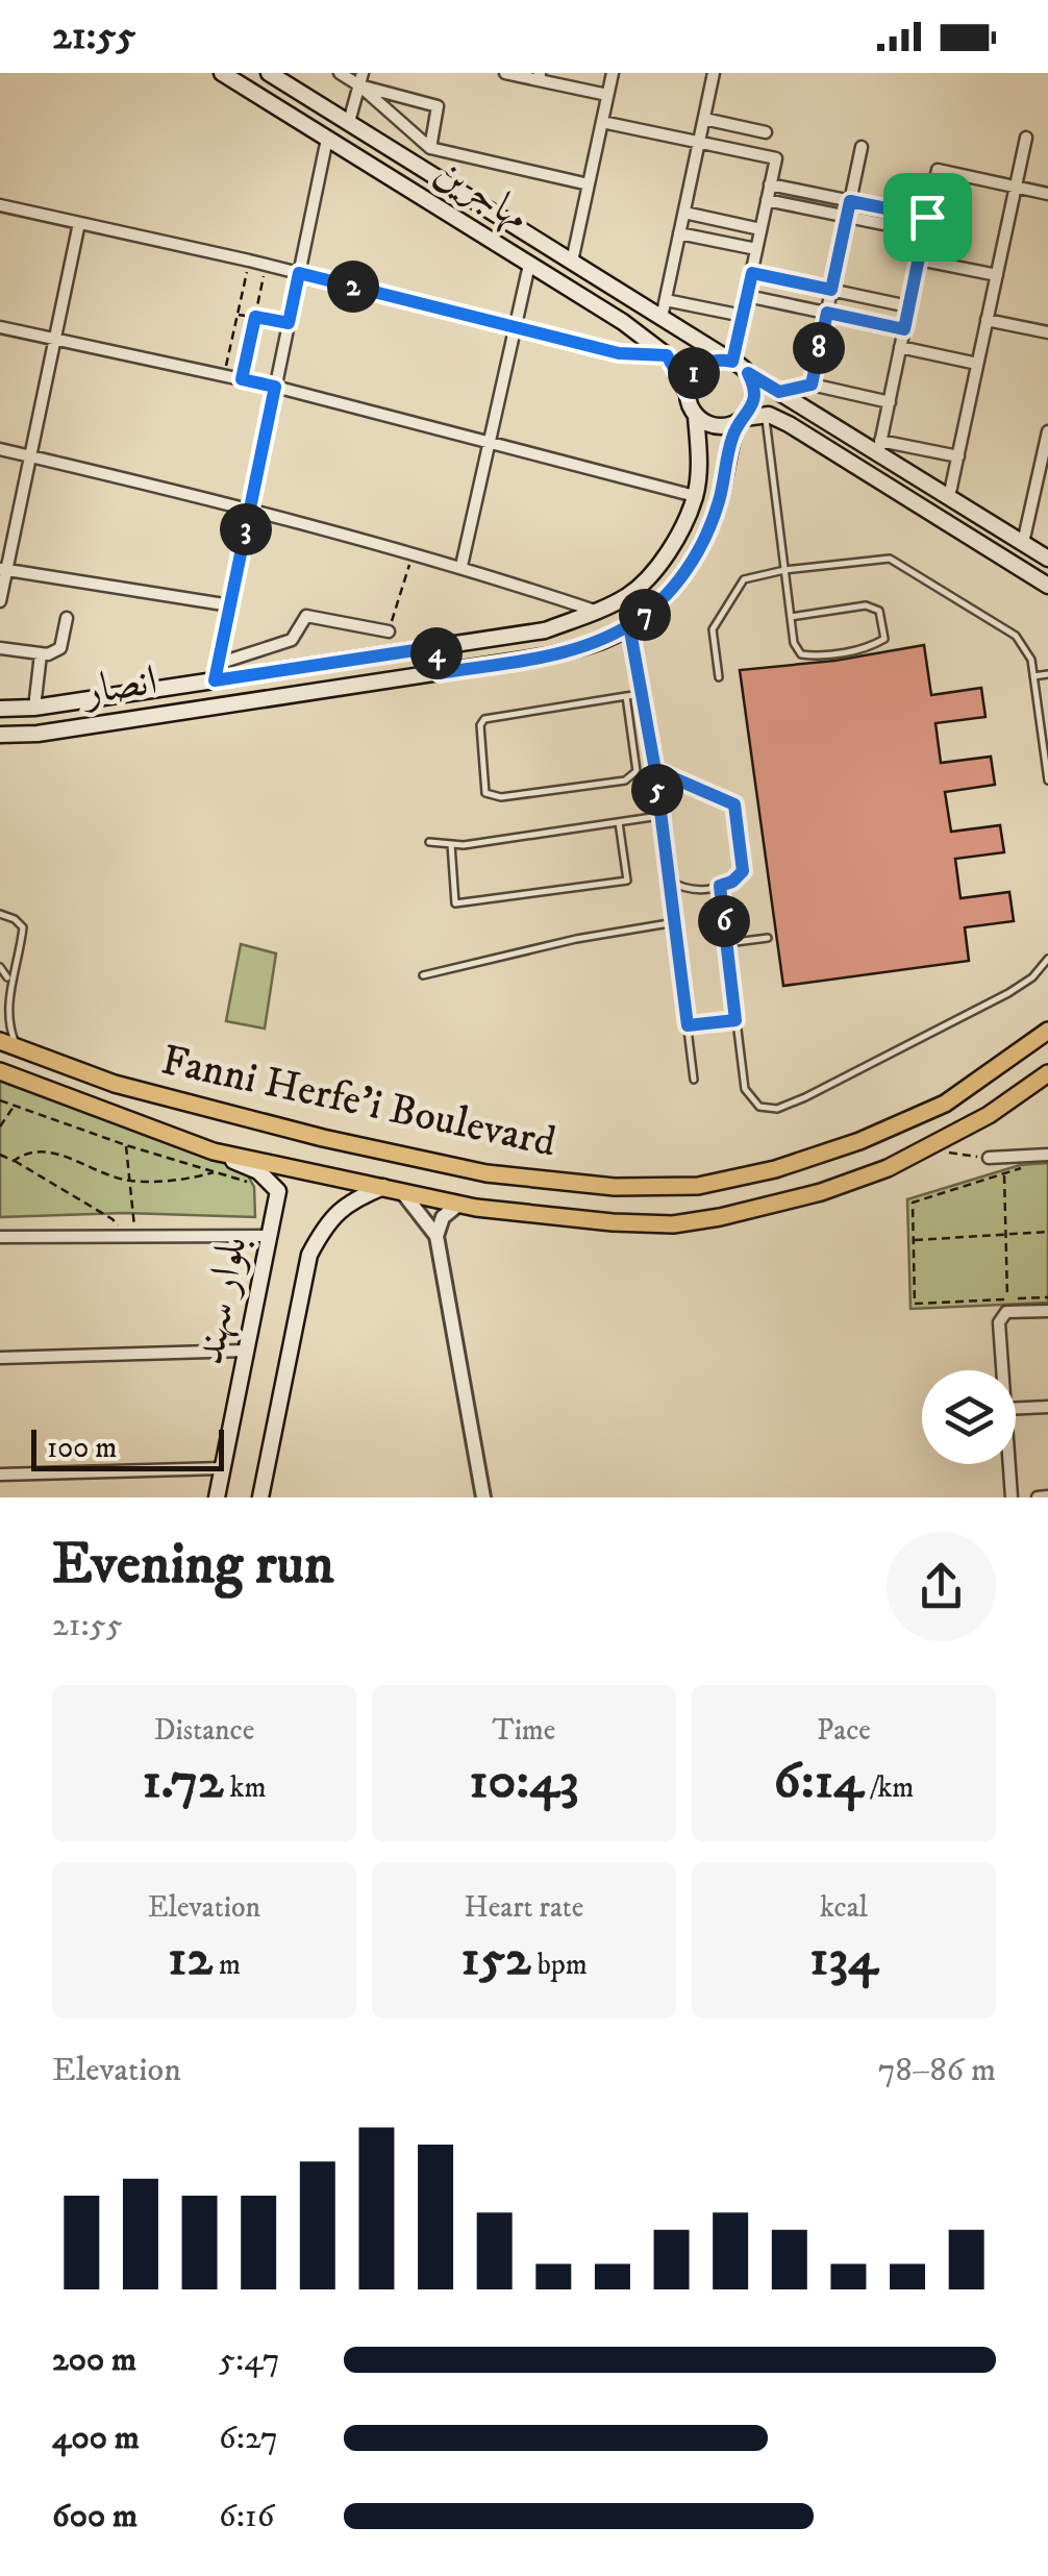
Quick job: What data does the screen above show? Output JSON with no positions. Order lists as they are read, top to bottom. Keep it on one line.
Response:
{"streets":{"main road":["مهاجرین","انصار","Fanni Herfe'i Boulevard","بلوار سهند"]},"crossings":[["مهاجرین","انصار"],["Fanni Herfe'i Boulevard","بلوار سهند"]],"scale_bar":"100 m","page":{"status":"21:55","pins":["2","8","1","3","7","4","5","6"],"scale":"100 m","heading":["Evening run","21:55"],"stats":[["Distance","1.72 km"],["Time","10:43"],["Pace","6:14 /km"],["Elevation","12 m"],["Heart rate","152 bpm"],["kcal","134"]],"chart":["Elevation","78–86 m"],"list":[{"name":"200 m","note":"5:47"},{"name":"400 m","note":"6:27"},{"name":"600 m","note":"6:16"}]}}
